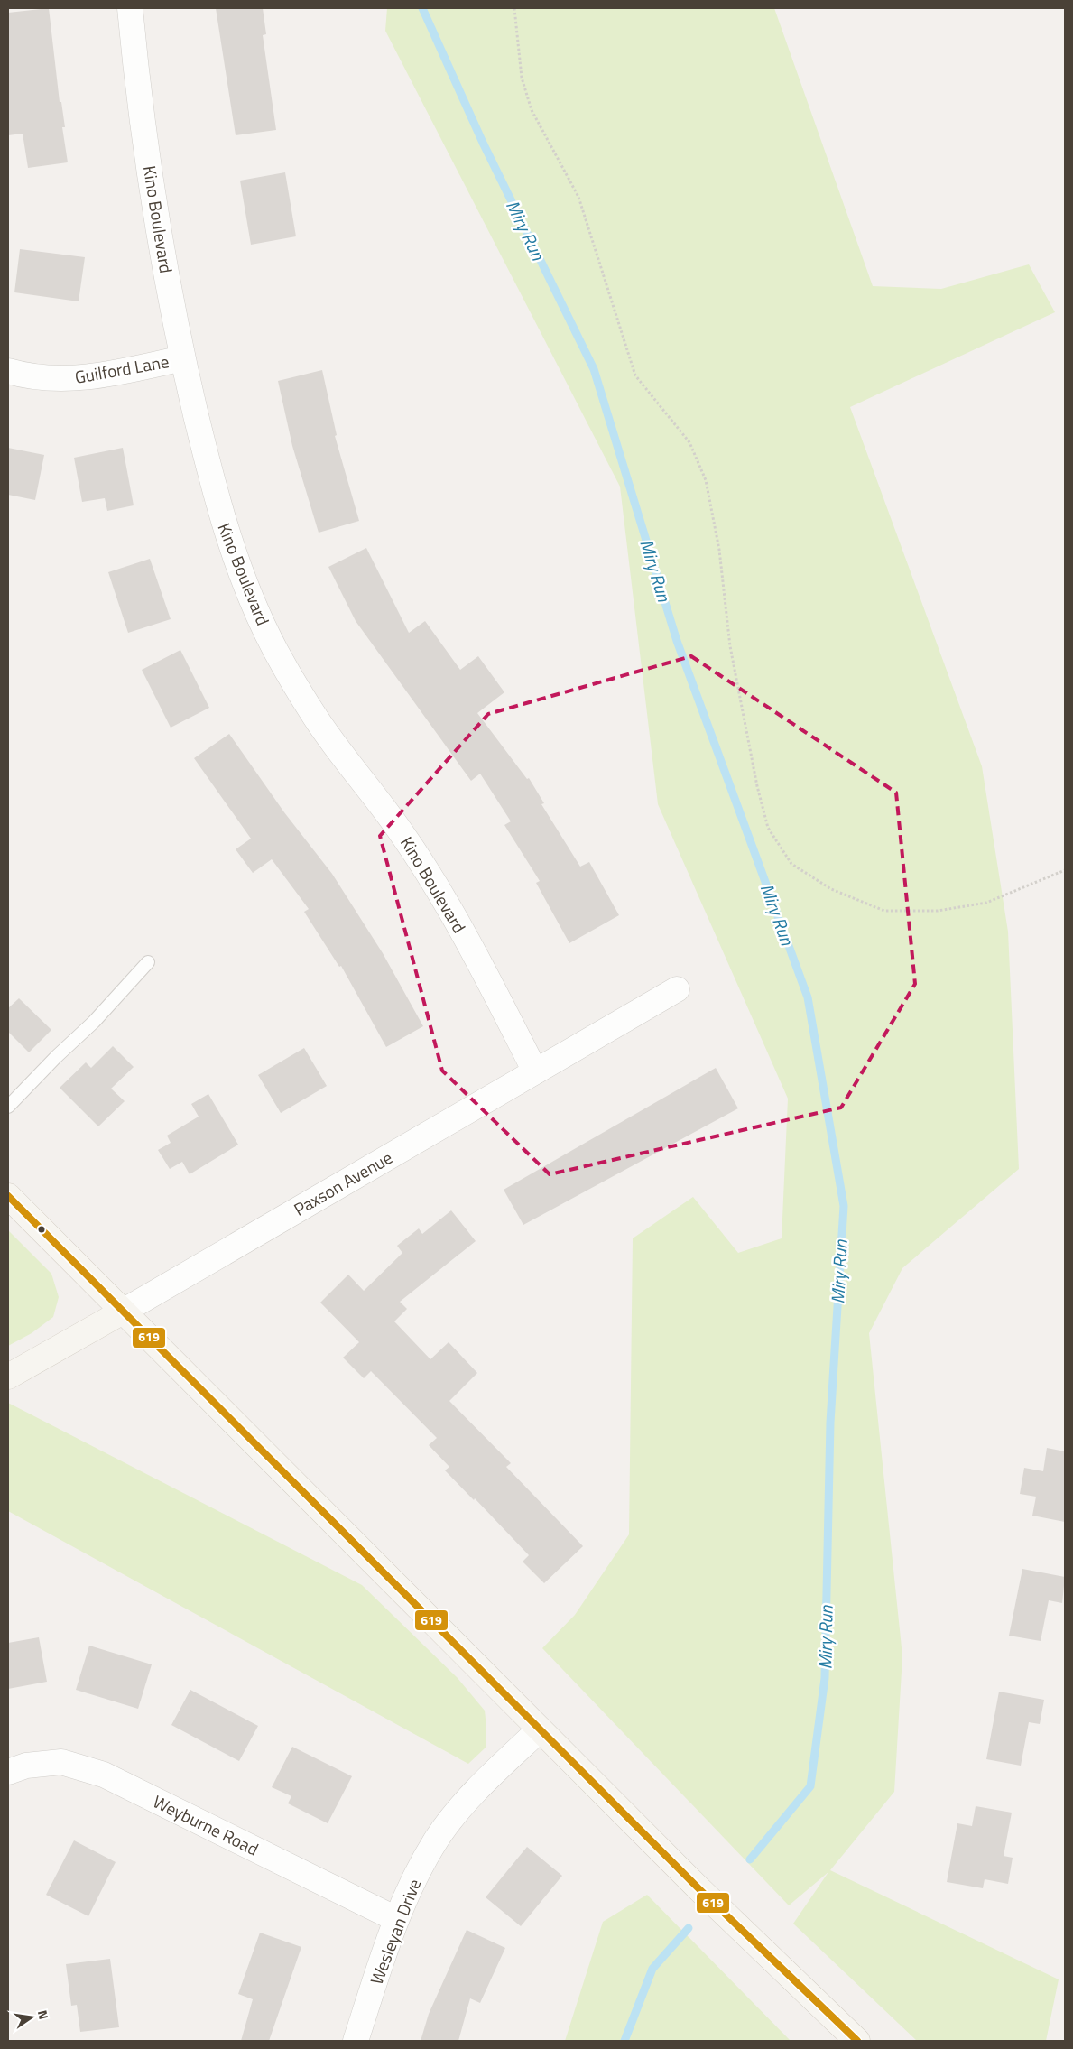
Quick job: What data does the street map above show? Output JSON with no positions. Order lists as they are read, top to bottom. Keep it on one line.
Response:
{"streets":{"main road":["Paxson Avenue"],"street":["Kino Boulevard","Guilford Lane","Weyburne Road","Wesleyan Drive"]},"crossings":[["Kino Boulevard","Guilford Lane"],["Kino Boulevard","Paxson Avenue"],["Weyburne Road","Wesleyan Drive"]],"water":["Miry Run"],"lines":["transit line 619"],"north":"right"}
